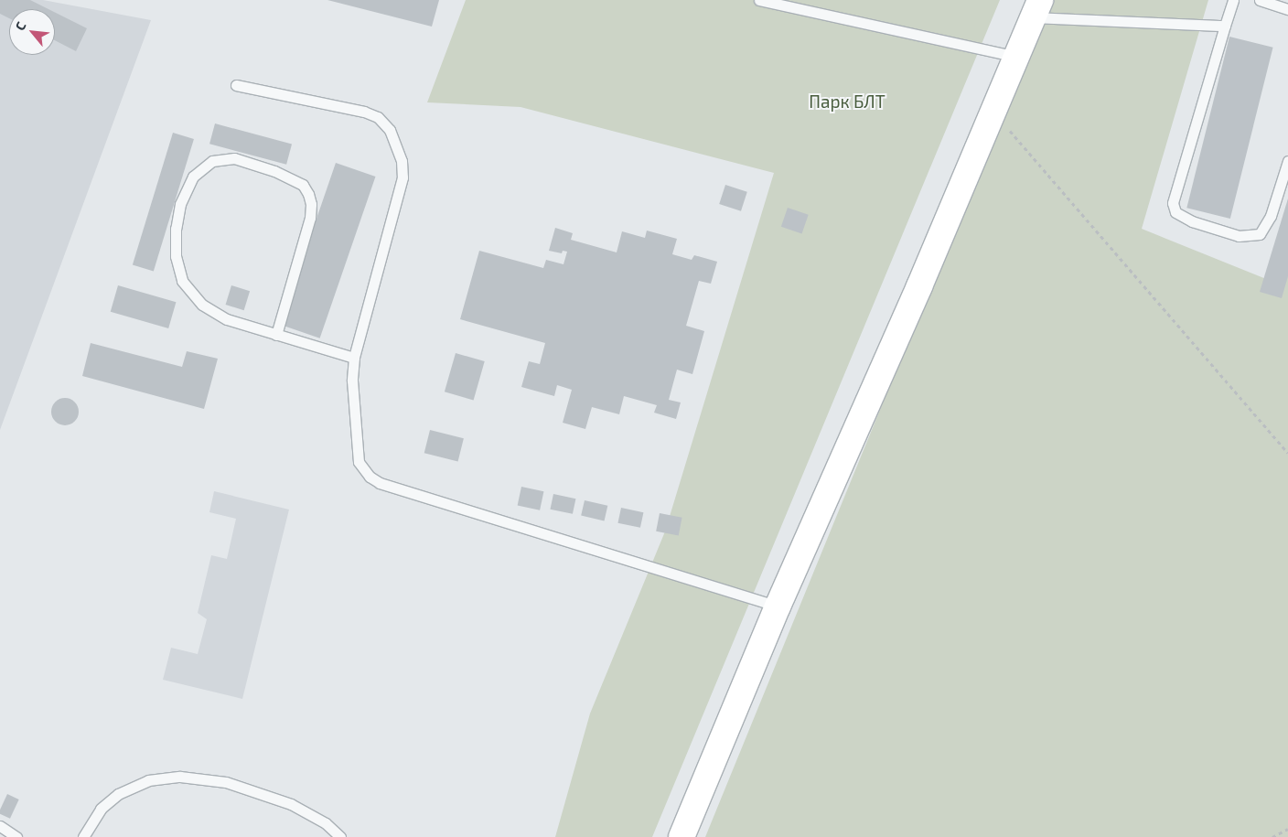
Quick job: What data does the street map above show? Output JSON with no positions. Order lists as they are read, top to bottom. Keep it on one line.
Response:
{"parks":["Парк БЛТ"],"north":"top left"}
